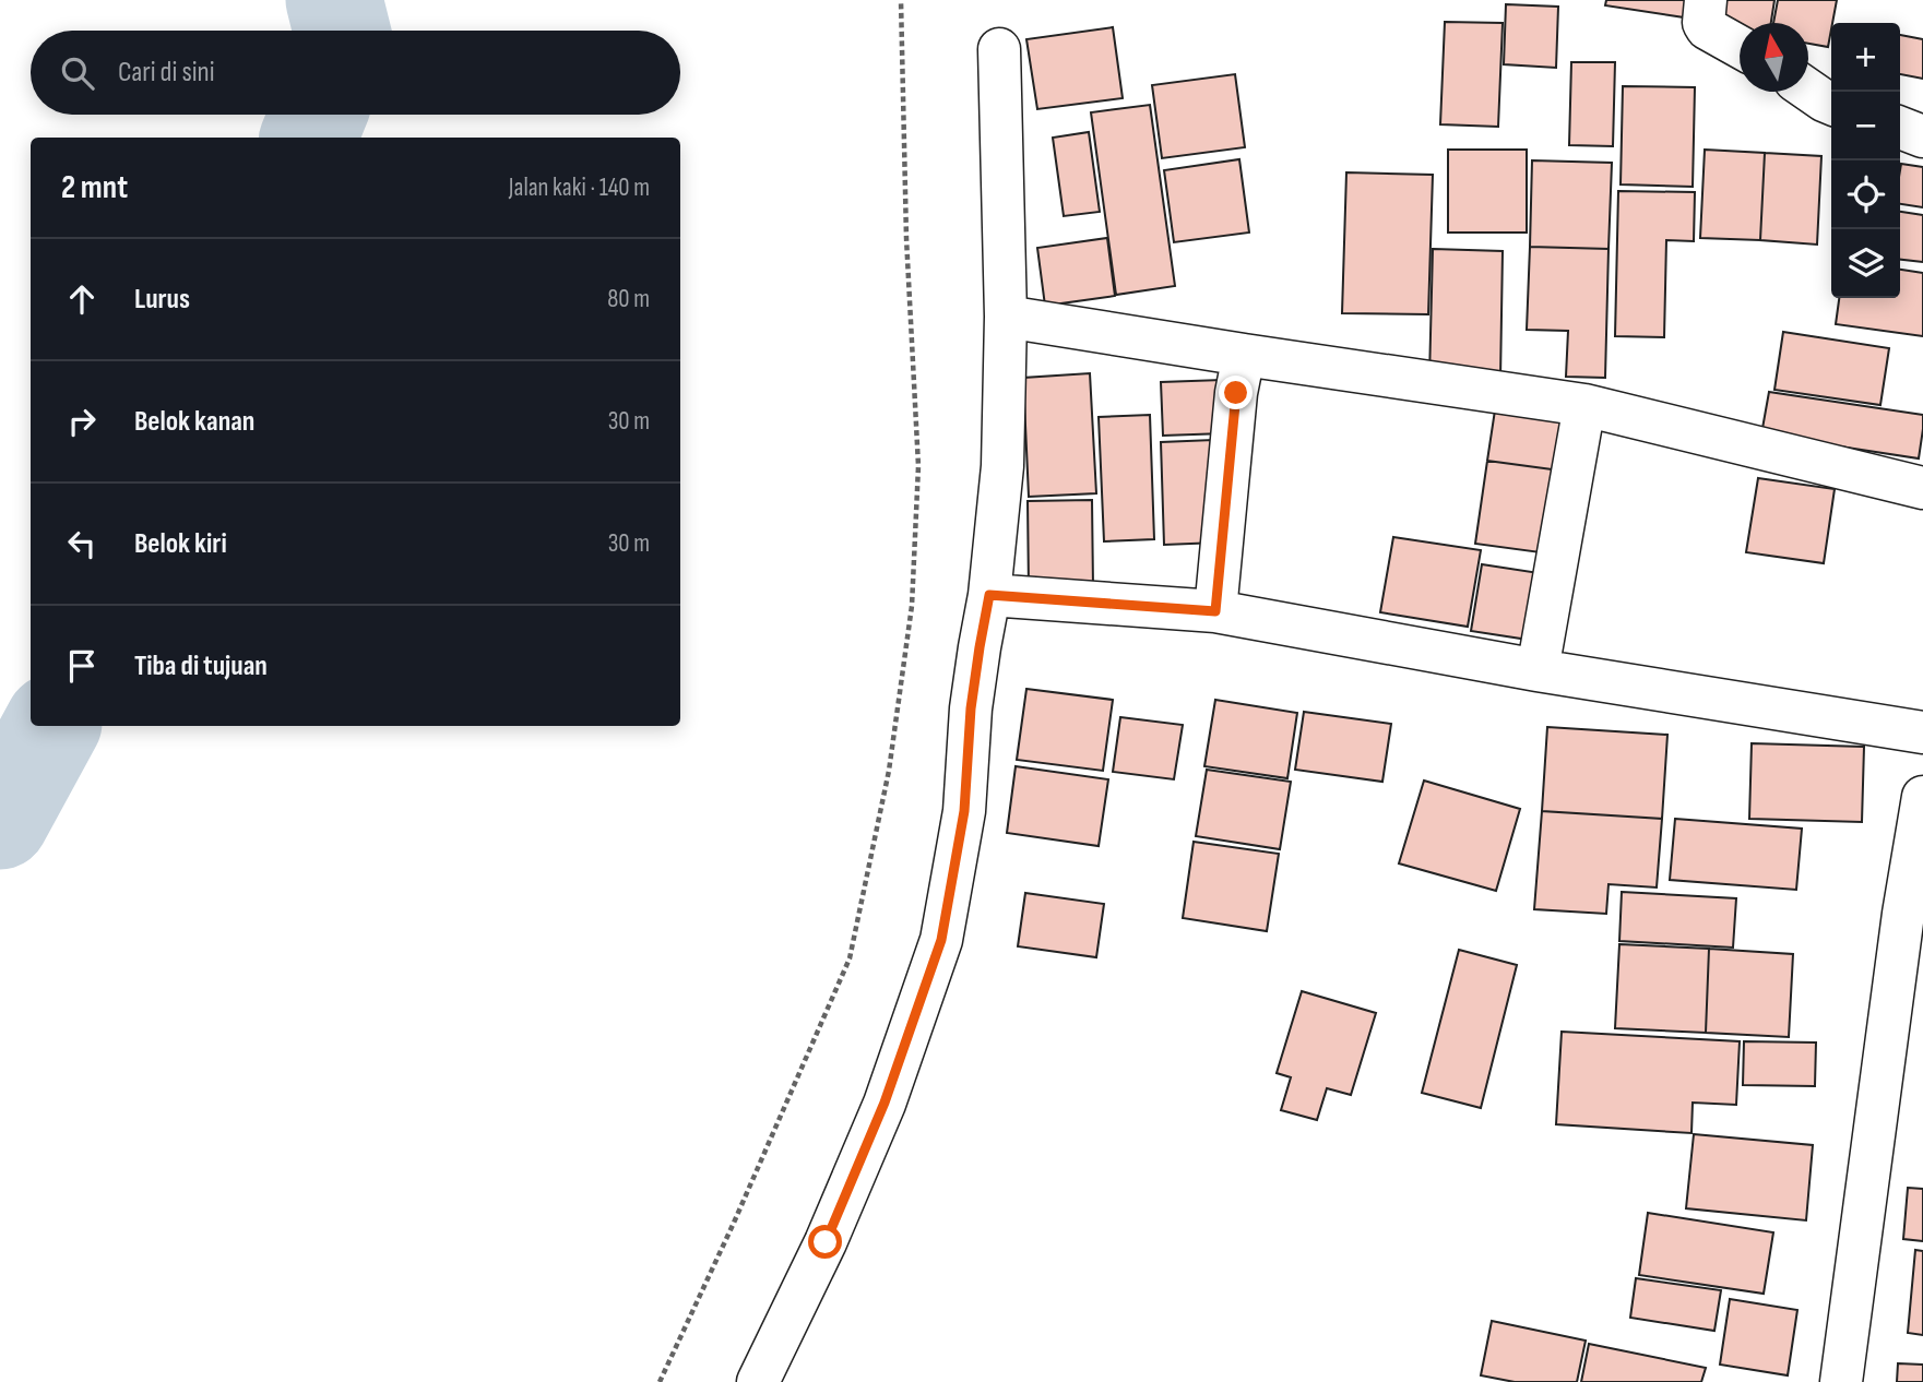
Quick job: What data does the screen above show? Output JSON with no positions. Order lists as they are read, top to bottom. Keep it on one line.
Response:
{"north":"top","page":{"map_buttons":["+","−"],"search":"Cari di sini","heading":["2 mnt","Jalan kaki · 140 m"],"list":[["Lurus","80 m"],["Belok kanan","30 m"],["Belok kiri","30 m"],"Tiba di tujuan"]}}
